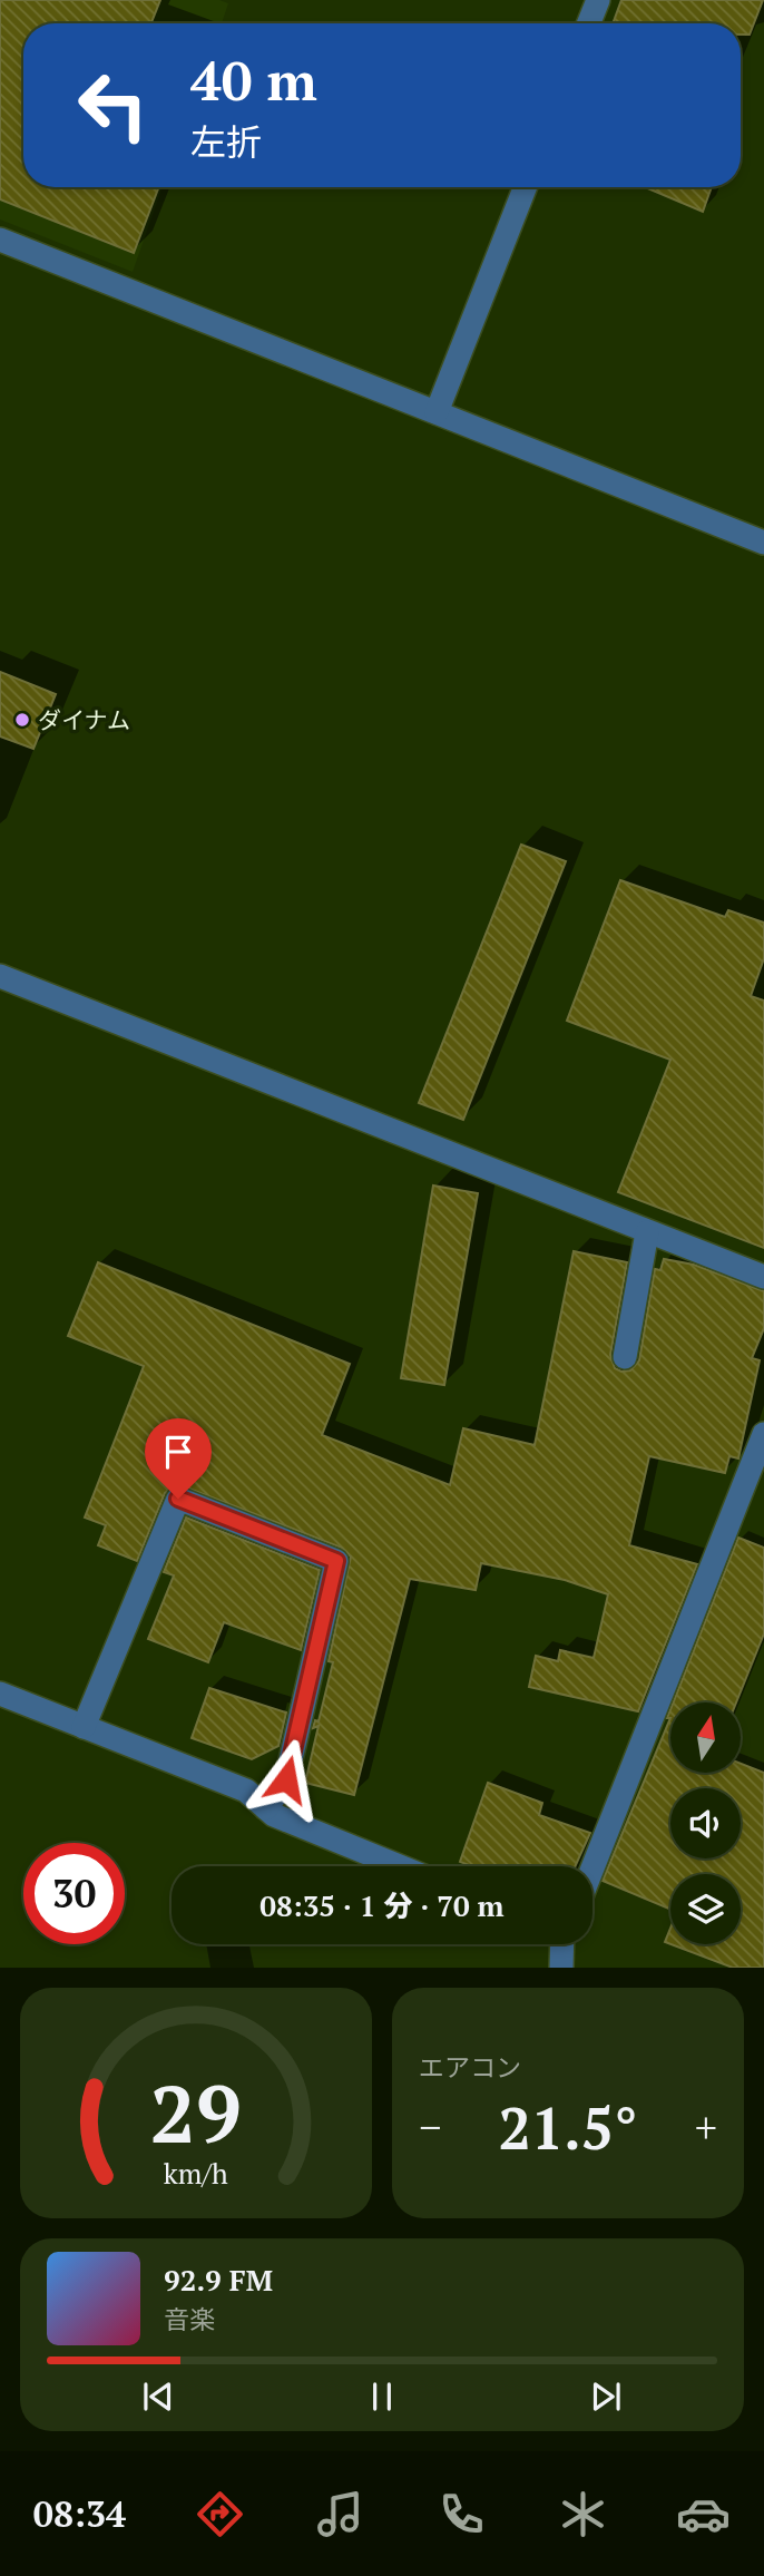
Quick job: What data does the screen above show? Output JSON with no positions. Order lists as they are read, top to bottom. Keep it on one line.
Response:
{"places":["ダイナム"],"north":"top","page":{"turn":["40 m","左折"],"limit":"30","trip":"08:35 · 1 分 · 70 m","tile":"エアコン","heat":["−","21.5°","+"],"song":["92.9 FM","音楽"],"tabs":"08:34","gauge":["29","km/h"]}}
